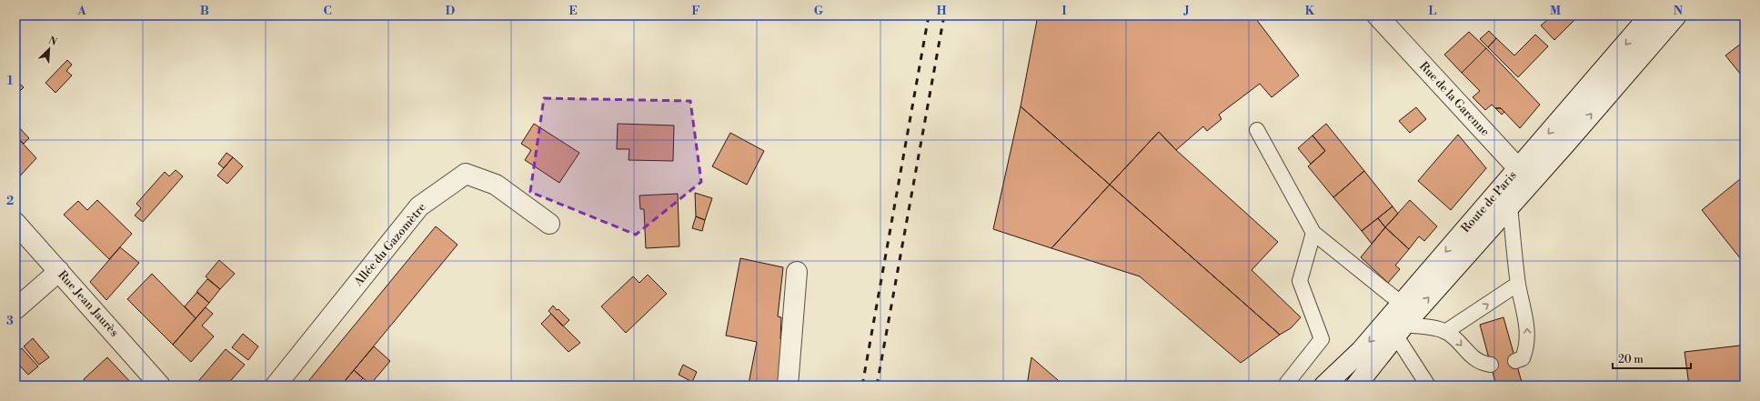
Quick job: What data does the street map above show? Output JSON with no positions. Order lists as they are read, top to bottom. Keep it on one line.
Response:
{"streets":{"street":["Rue de la Garenne","Route de Paris","Allée du Gazomètre","Rue Jean Jaurès"]},"crossings":[["Rue de la Garenne","Route de Paris"]],"scale_bar":"20 m","north":"top right","grid":{"columns":["A","B","C","D","E","F","G","H","I","J","K","L","M","N"],"rows":["1","2","3"]}}
